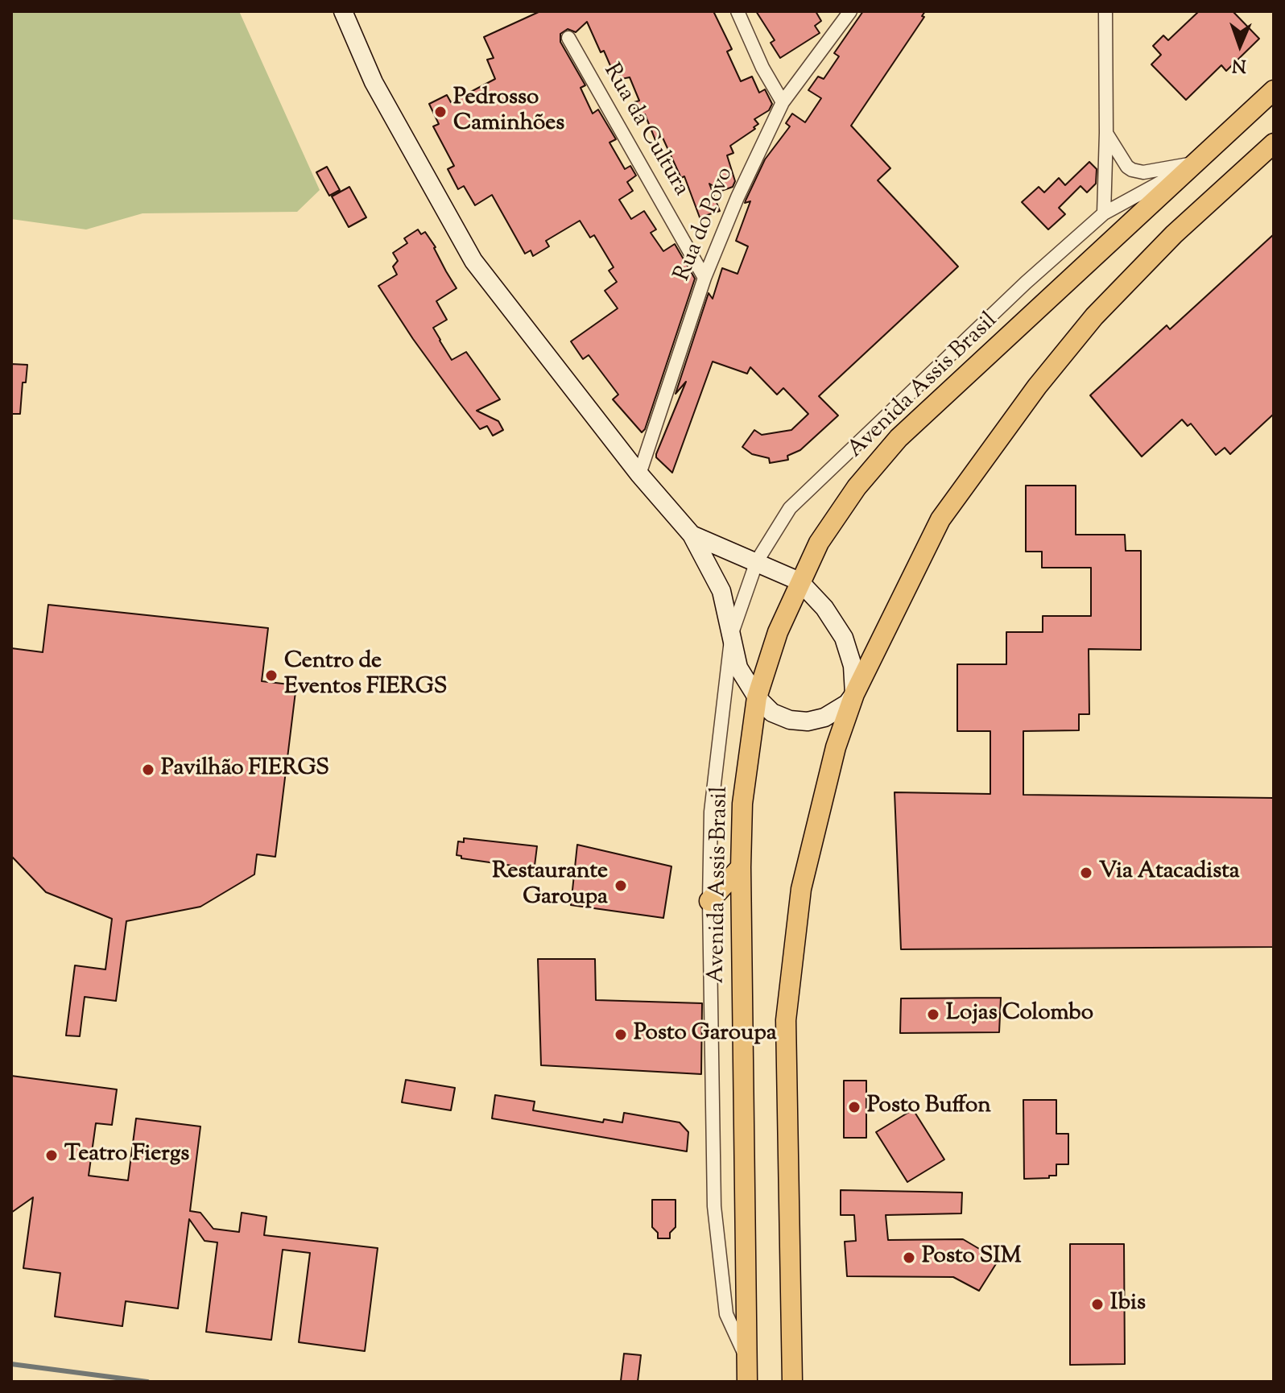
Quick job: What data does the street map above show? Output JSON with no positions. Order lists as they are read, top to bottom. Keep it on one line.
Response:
{"streets":{"main road":["Avenida Assis Brasil"],"street":["Rua da Cultura","Rua do Povo"]},"crossings":[["Rua da Cultura","Rua do Povo"]],"places":["Pedrosso Caminhões","Centro de Eventos FIERGS","Pavilhão FIERGS","Via Atacadista","Restaurante Garoupa","Lojas Colombo","Posto Garoupa","Posto Buffon","Teatro Fiergs","Posto SIM","Ibis"],"north":"bottom"}
